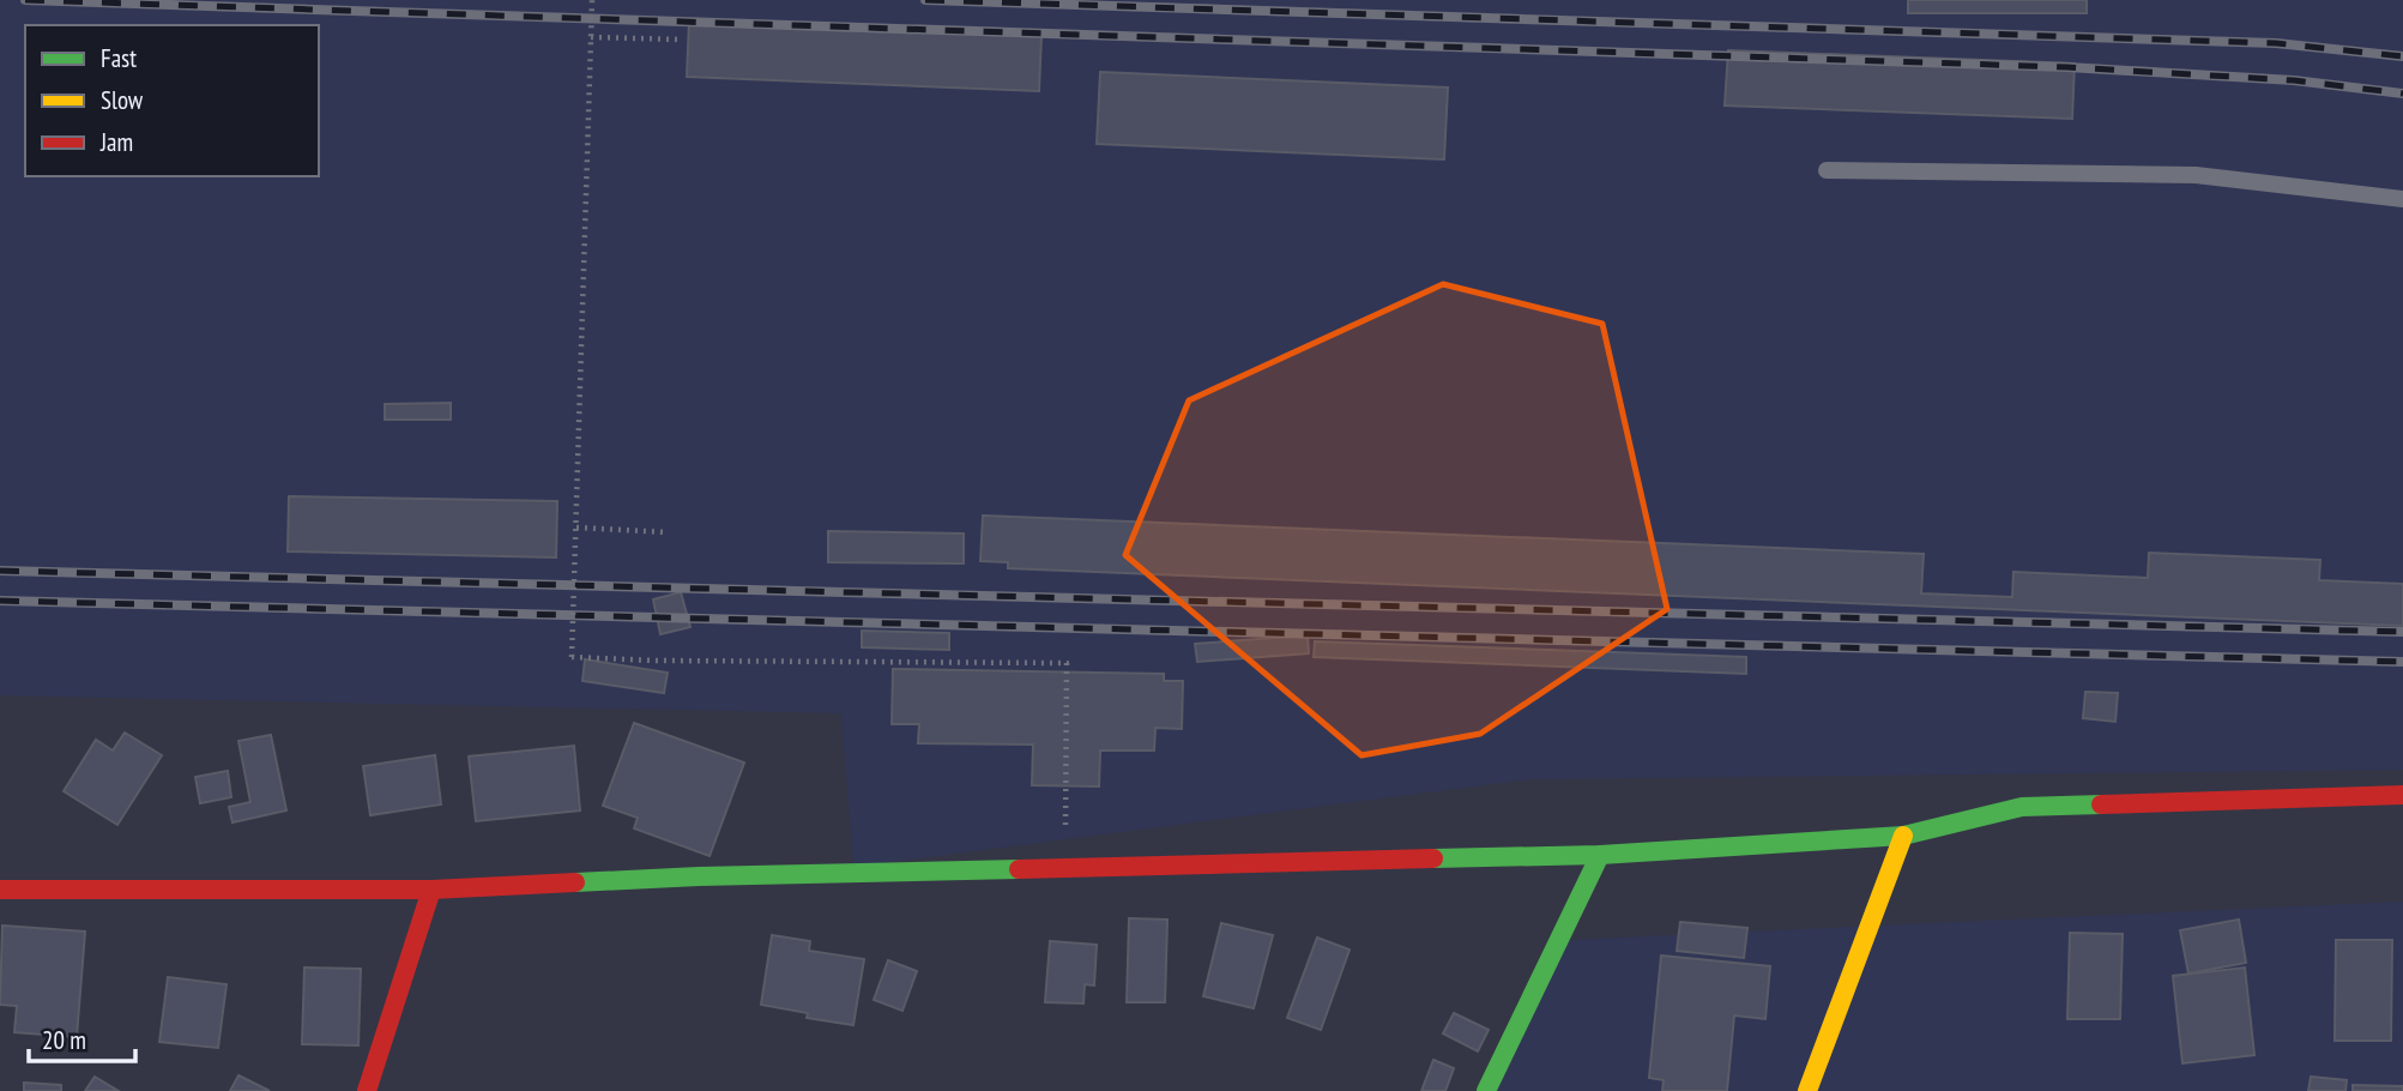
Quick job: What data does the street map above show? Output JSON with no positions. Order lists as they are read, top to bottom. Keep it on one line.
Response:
{"legend":["Fast","Slow","Jam"],"scale_bar":"20 m"}
